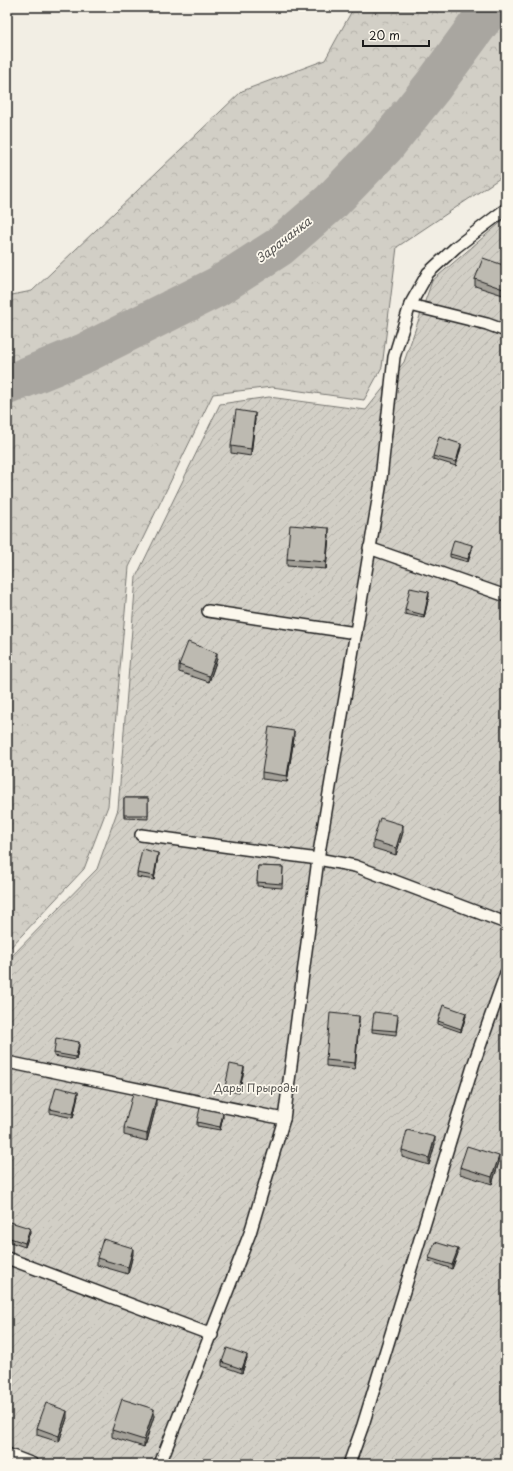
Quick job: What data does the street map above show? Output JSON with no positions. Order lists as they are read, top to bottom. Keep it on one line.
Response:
{"water":["Зарачанка"],"parks":["Дары Прыроды"],"scale_bar":"20 m"}
